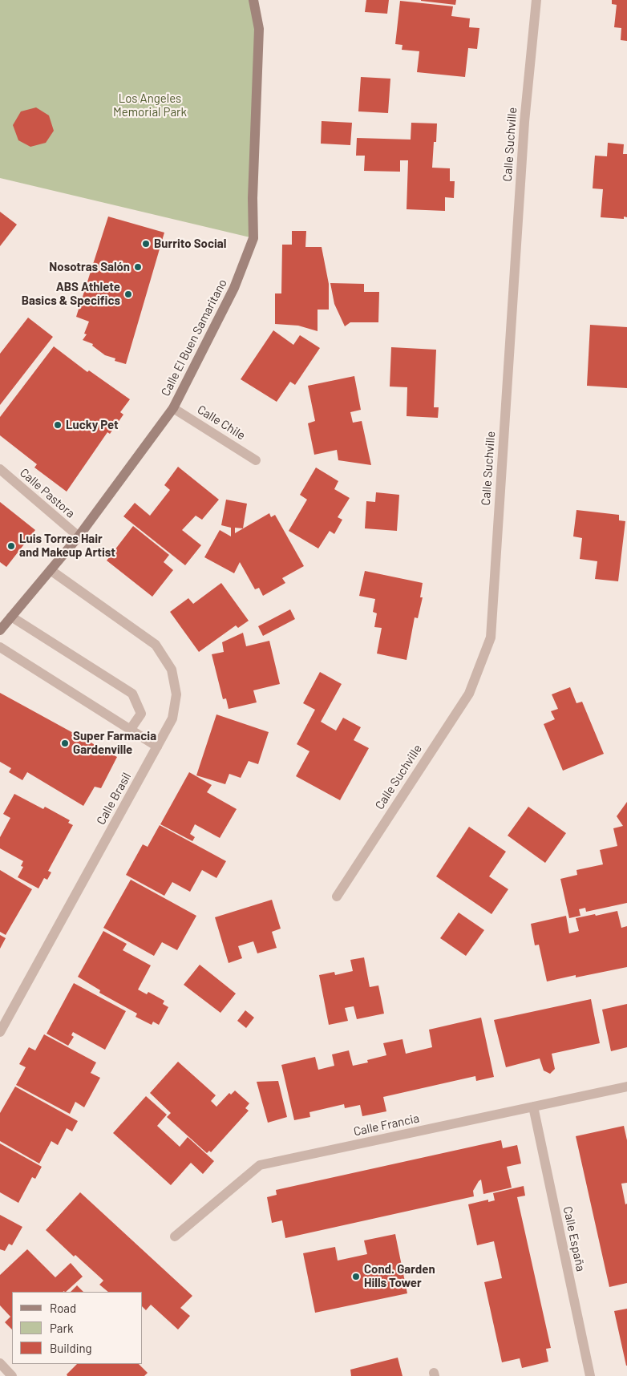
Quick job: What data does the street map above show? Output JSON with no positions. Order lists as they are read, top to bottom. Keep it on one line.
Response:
{"streets":{"street":["Calle Suchville","Calle El Buen Samaritano","Calle Chile","Calle Pastora","Calle Brasil","Calle Francia","Calle España"]},"crossings":[["Calle El Buen Samaritano","Calle Chile"],["Calle El Buen Samaritano","Calle Pastora"],["Calle El Buen Samaritano","Calle Brasil"],["Calle Francia","Calle España"]],"parks":["Los Angeles Memorial Park"],"places":["Burrito Social","Nosotras Salón","ABS Athlete Basics & Specifics","Lucky Pet","Luis Torres Hair and Makeup Artist","Super Farmacia Gardenville","Cond. Garden Hills Tower"],"legend":["Road","Park","Building"]}
